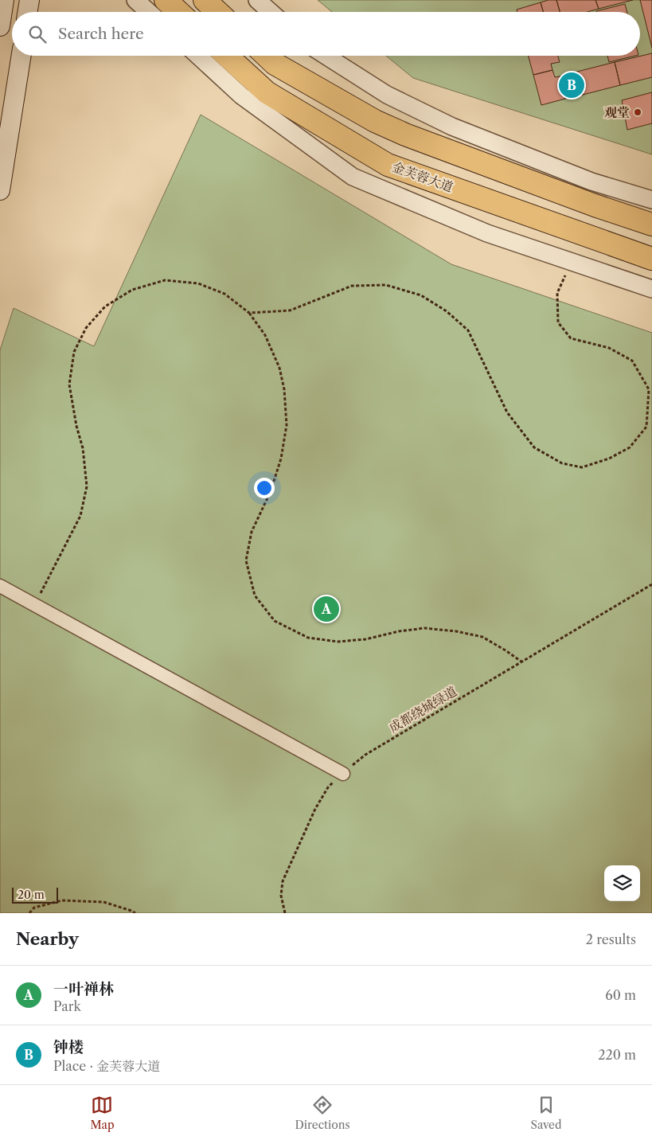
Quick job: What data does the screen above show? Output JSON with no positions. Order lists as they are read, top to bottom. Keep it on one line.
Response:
{"streets":{"highway":["金芙蓉大道"],"path":["成都绕城绿道"]},"places":["观堂"],"scale_bar":"20 m","page":{"search":"Search here","pins":["B","A"],"scale":"20 m","heading":["Nearby","2 results"],"list":[{"mark":"A","name":"一叶禅林","note":"Park","value":"60 m"},{"mark":"B","name":"钟楼","note":"Place · 金芙蓉大道","value":"220 m"}],"nav":["Map","Directions","Saved"]}}
